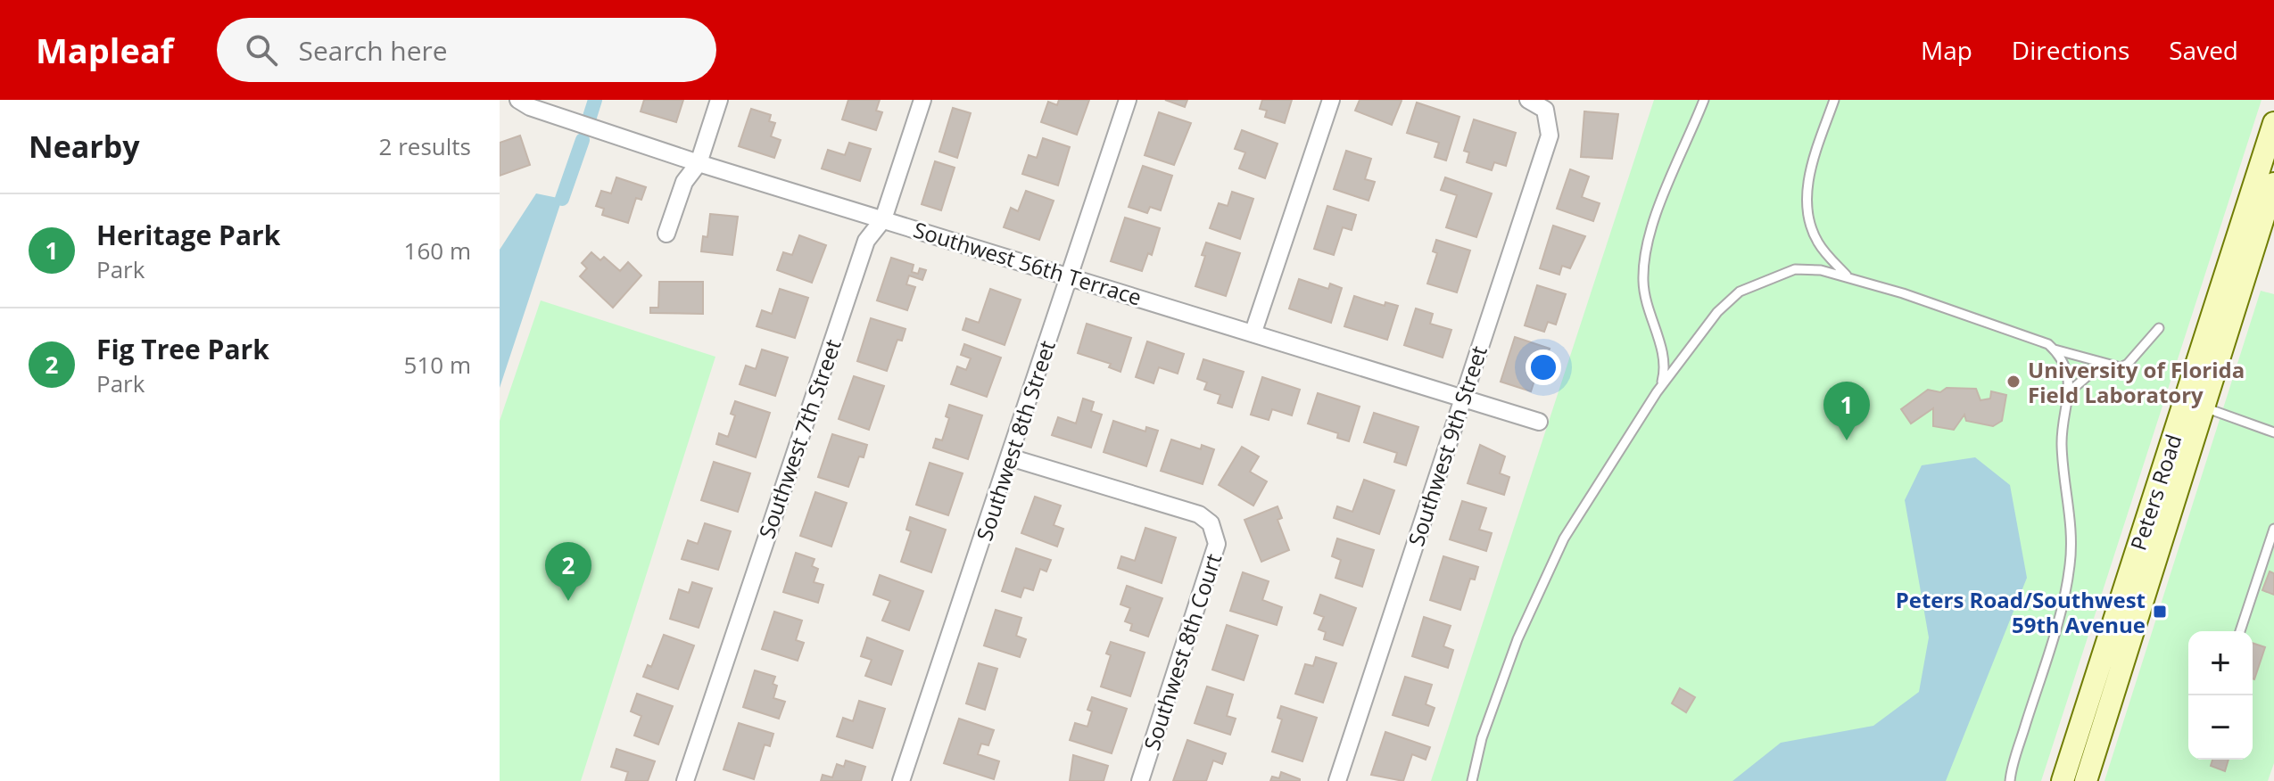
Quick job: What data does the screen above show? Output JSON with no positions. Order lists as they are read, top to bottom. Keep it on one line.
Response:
{"streets":{"main road":["Peters Road"],"street":["Southwest 56th Terrace","Southwest 7th Street","Southwest 8th Street","Southwest 9th Street","Southwest 8th Court"]},"crossings":[["Southwest 56th Terrace","Southwest 7th Street"],["Southwest 56th Terrace","Southwest 8th Street"],["Southwest 56th Terrace","Southwest 9th Street"],["Southwest 8th Street","Southwest 8th Court"]],"places":{"other":["University of Florida Field Laboratory"],"transit":["Peters Road/Southwest 59th Avenue"]},"page":{"header":"Mapleaf","search":"Search here","nav":["Map","Directions","Saved"],"heading":["Nearby","2 results"],"list":[{"mark":"1","name":"Heritage Park","note":"Park","value":"160 m"},{"mark":"2","name":"Fig Tree Park","note":"Park","value":"510 m"}],"pins":["1","2"],"map_buttons":["+","−"]}}
